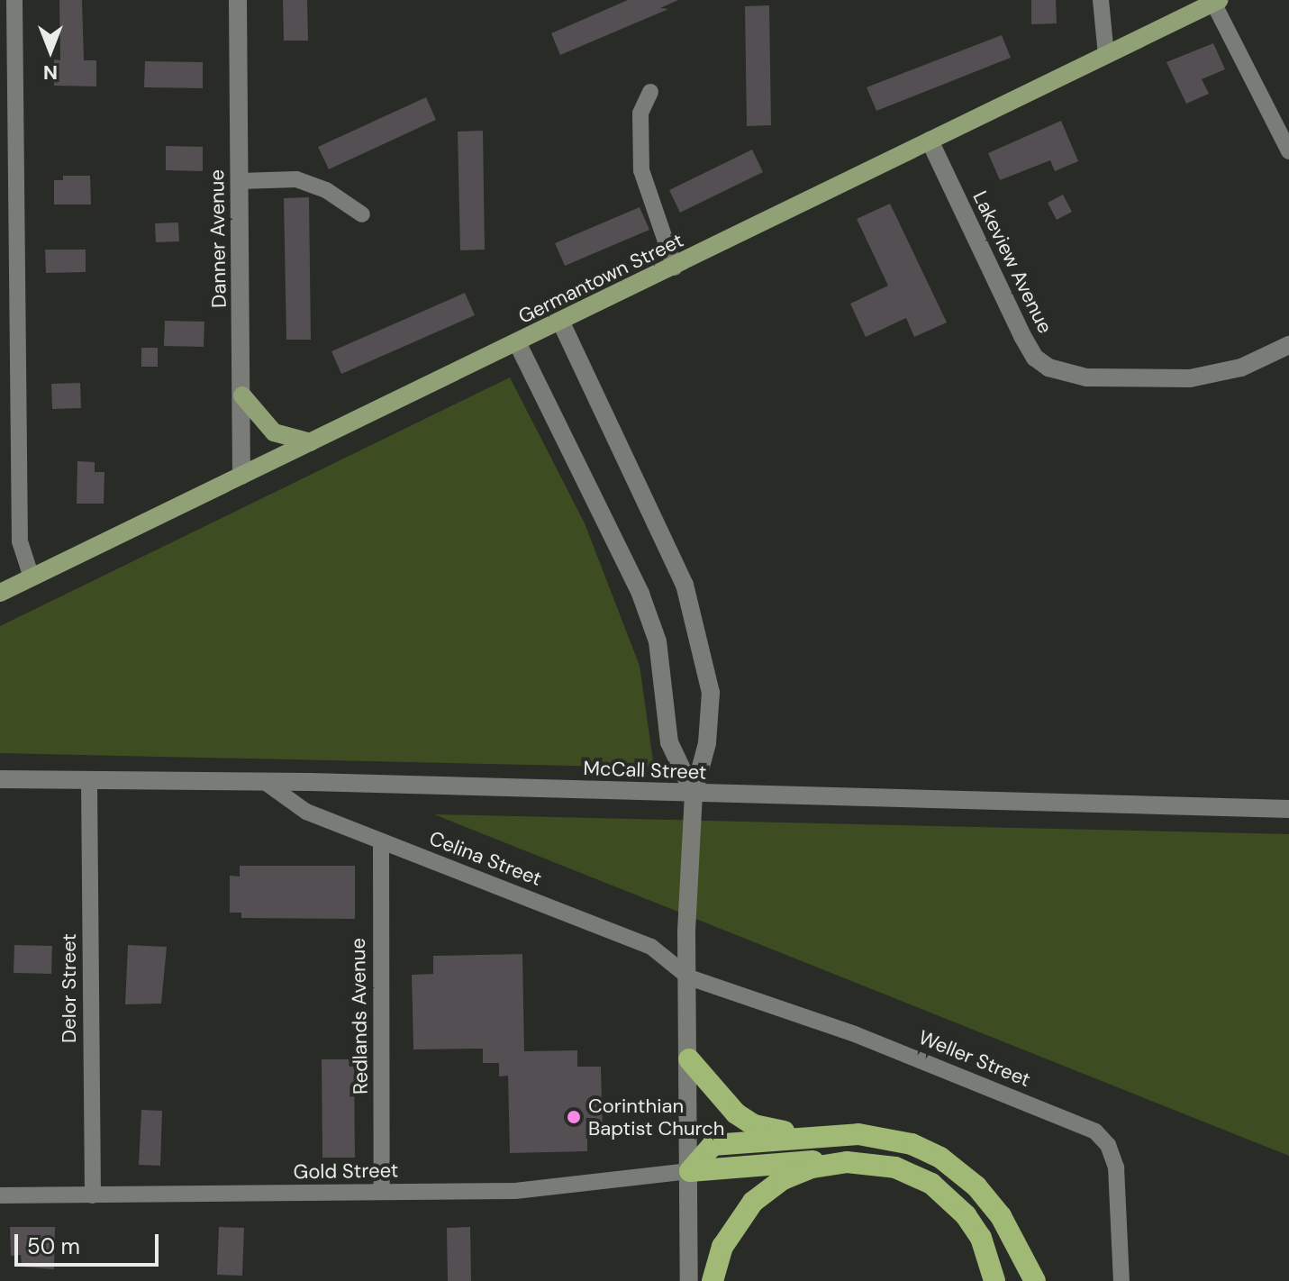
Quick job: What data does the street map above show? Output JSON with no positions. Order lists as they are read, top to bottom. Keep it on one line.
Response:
{"streets":{"main road":["Germantown Street"],"street":["Danner Avenue","Lakeview Avenue","McCall Street","Celina Street","Delor Street","Redlands Avenue","Weller Street","Gold Street"]},"crossings":[["Danner Avenue","Germantown Street"],["Lakeview Avenue","Germantown Street"],["McCall Street","Celina Street"],["McCall Street","Delor Street"],["Celina Street","Redlands Avenue"],["Celina Street","Weller Street"],["Delor Street","Gold Street"],["Redlands Avenue","Gold Street"]],"places":["Corinthian Baptist Church"],"scale_bar":"50 m","north":"bottom"}
